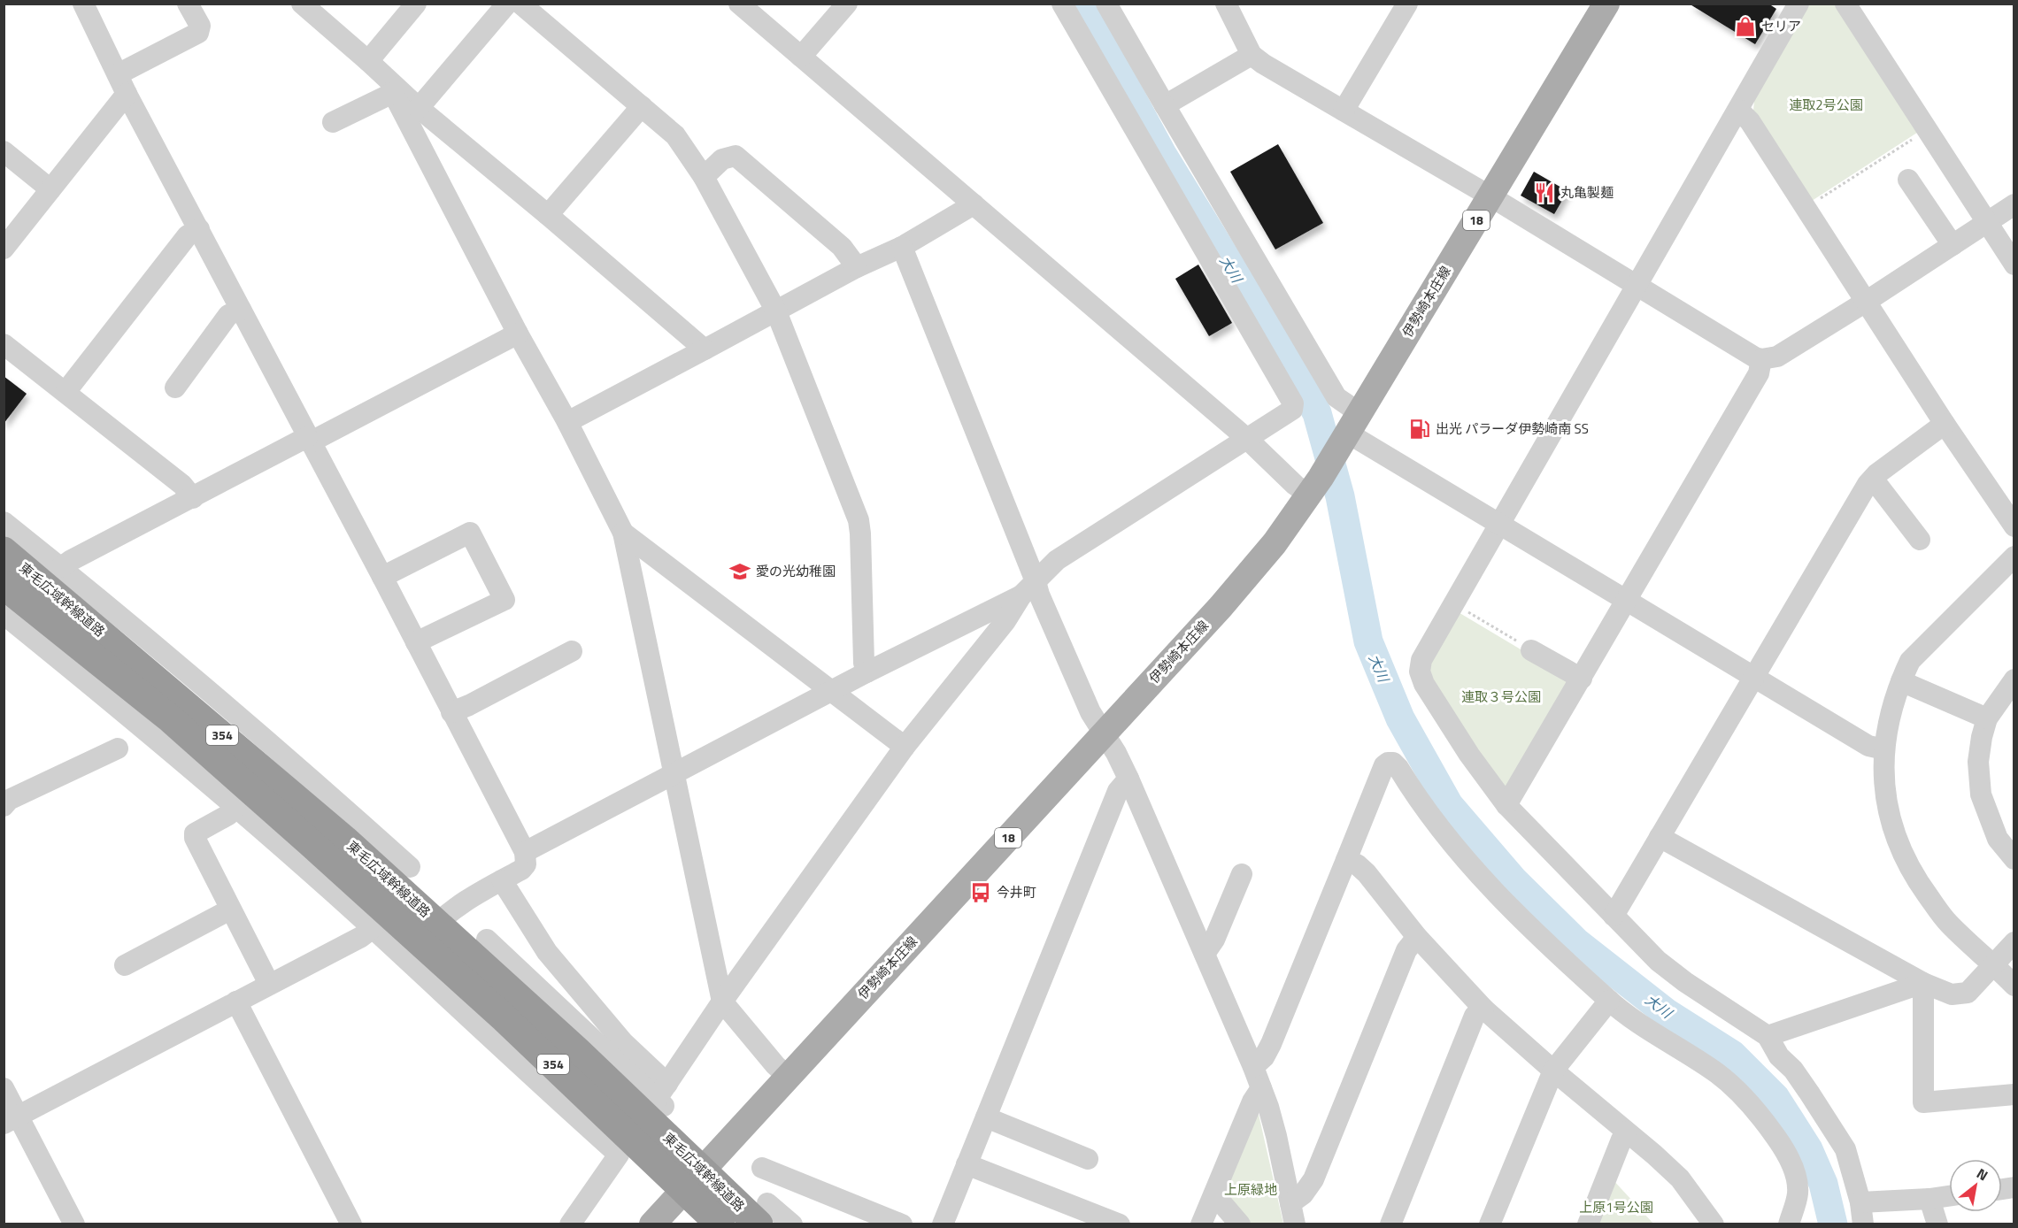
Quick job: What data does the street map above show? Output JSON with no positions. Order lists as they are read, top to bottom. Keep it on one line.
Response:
{"streets":{"highway":["東毛広域幹線道路","354"],"main road":["18","伊勢崎本庄線"]},"crossings":[["伊勢崎本庄線","東毛広域幹線道路"]],"water":["大川"],"parks":["連取2号公園","連取３号公園","上原緑地","上原1号公園"],"places":{"shop":["セリア"],"restaurant":["丸亀製麺"],"fuel station":["出光 パラーダ伊勢崎南 SS"],"school or university":["愛の光幼稚園"],"bus stop":["今井町"]},"north":"top right"}
